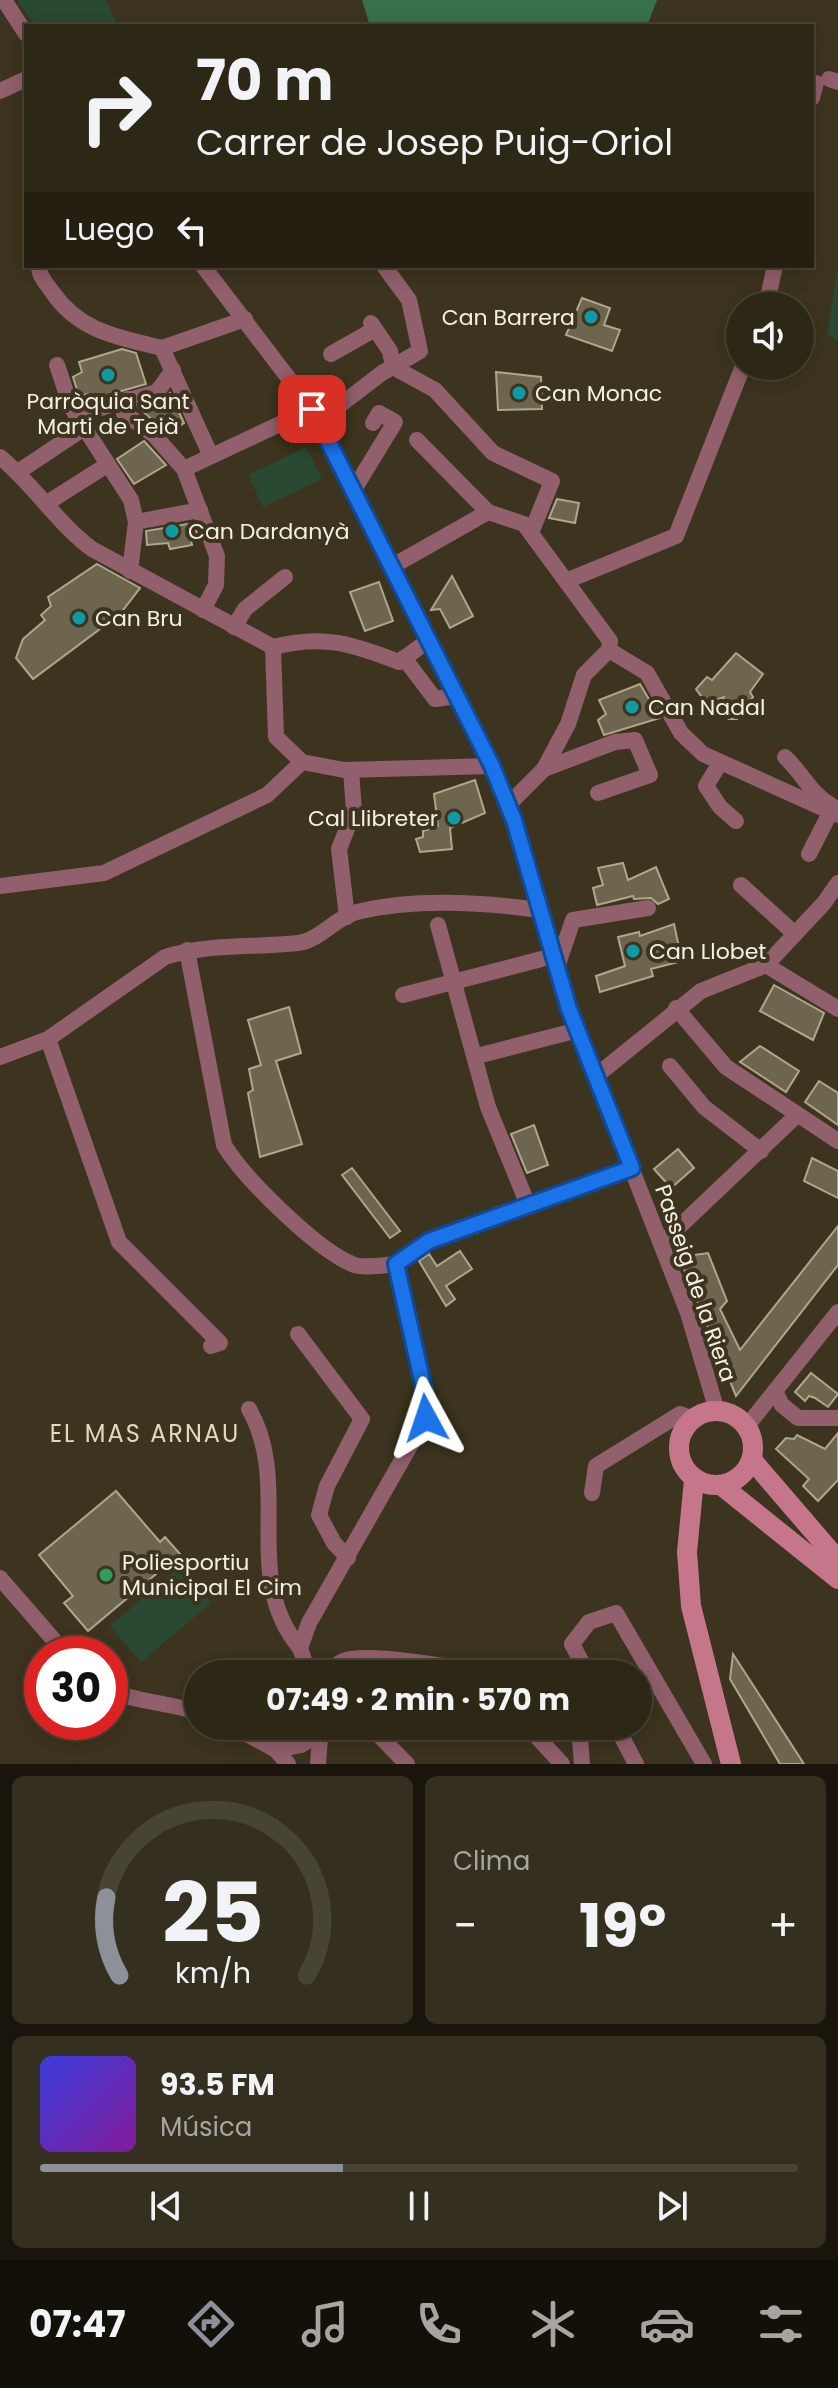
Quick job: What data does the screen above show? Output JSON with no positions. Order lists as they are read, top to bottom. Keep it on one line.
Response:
{"streets":{"street":["Passeig de la Riera"]},"districts":["EL MAS ARNAU"],"places":["Can Barrera","Parròquia Sant Marti de Teià","Can Monac","Can Dardanyà","Can Bru","Can Nadal","Cal Llibreter","Can Llobet","Poliesportiu Municipal El Cim"],"page":{"turn":["70 m","Carrer de Josep Puig-Oriol"],"then":"Luego","limit":"30","trip":"07:49 · 2 min · 570 m","tile":"Clima","heat":["−","19°","+"],"song":["93.5 FM","Música"],"tabs":"07:47","gauge":["25","km/h"]}}
